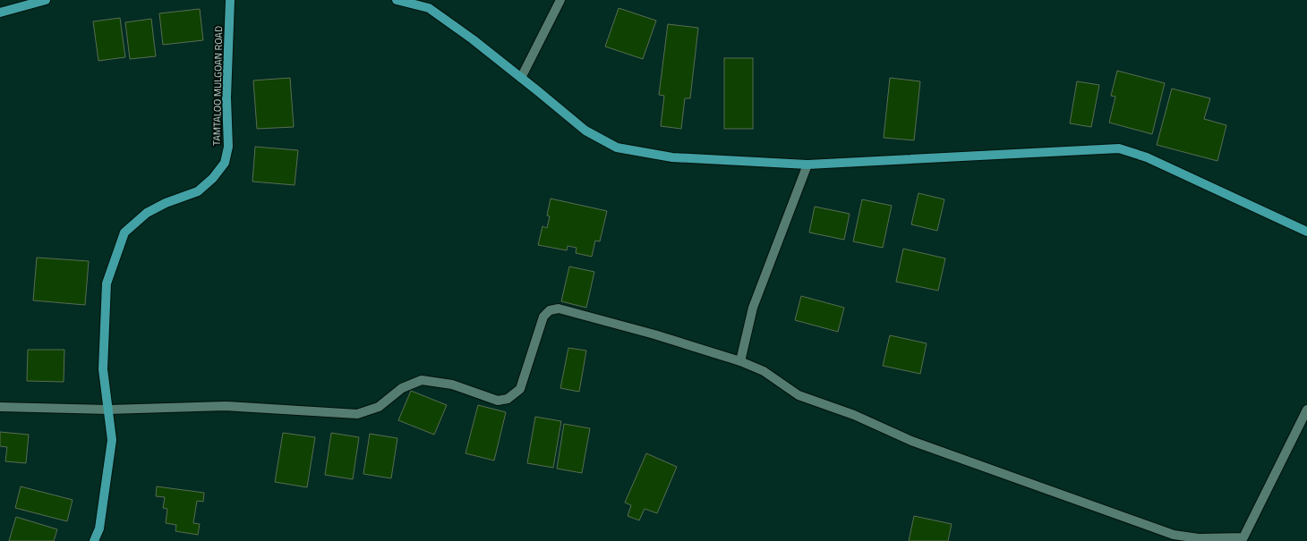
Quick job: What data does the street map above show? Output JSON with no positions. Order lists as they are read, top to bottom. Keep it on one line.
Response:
{"streets":{"main road":["TAMTALOO MULGOAN ROAD"]}}
